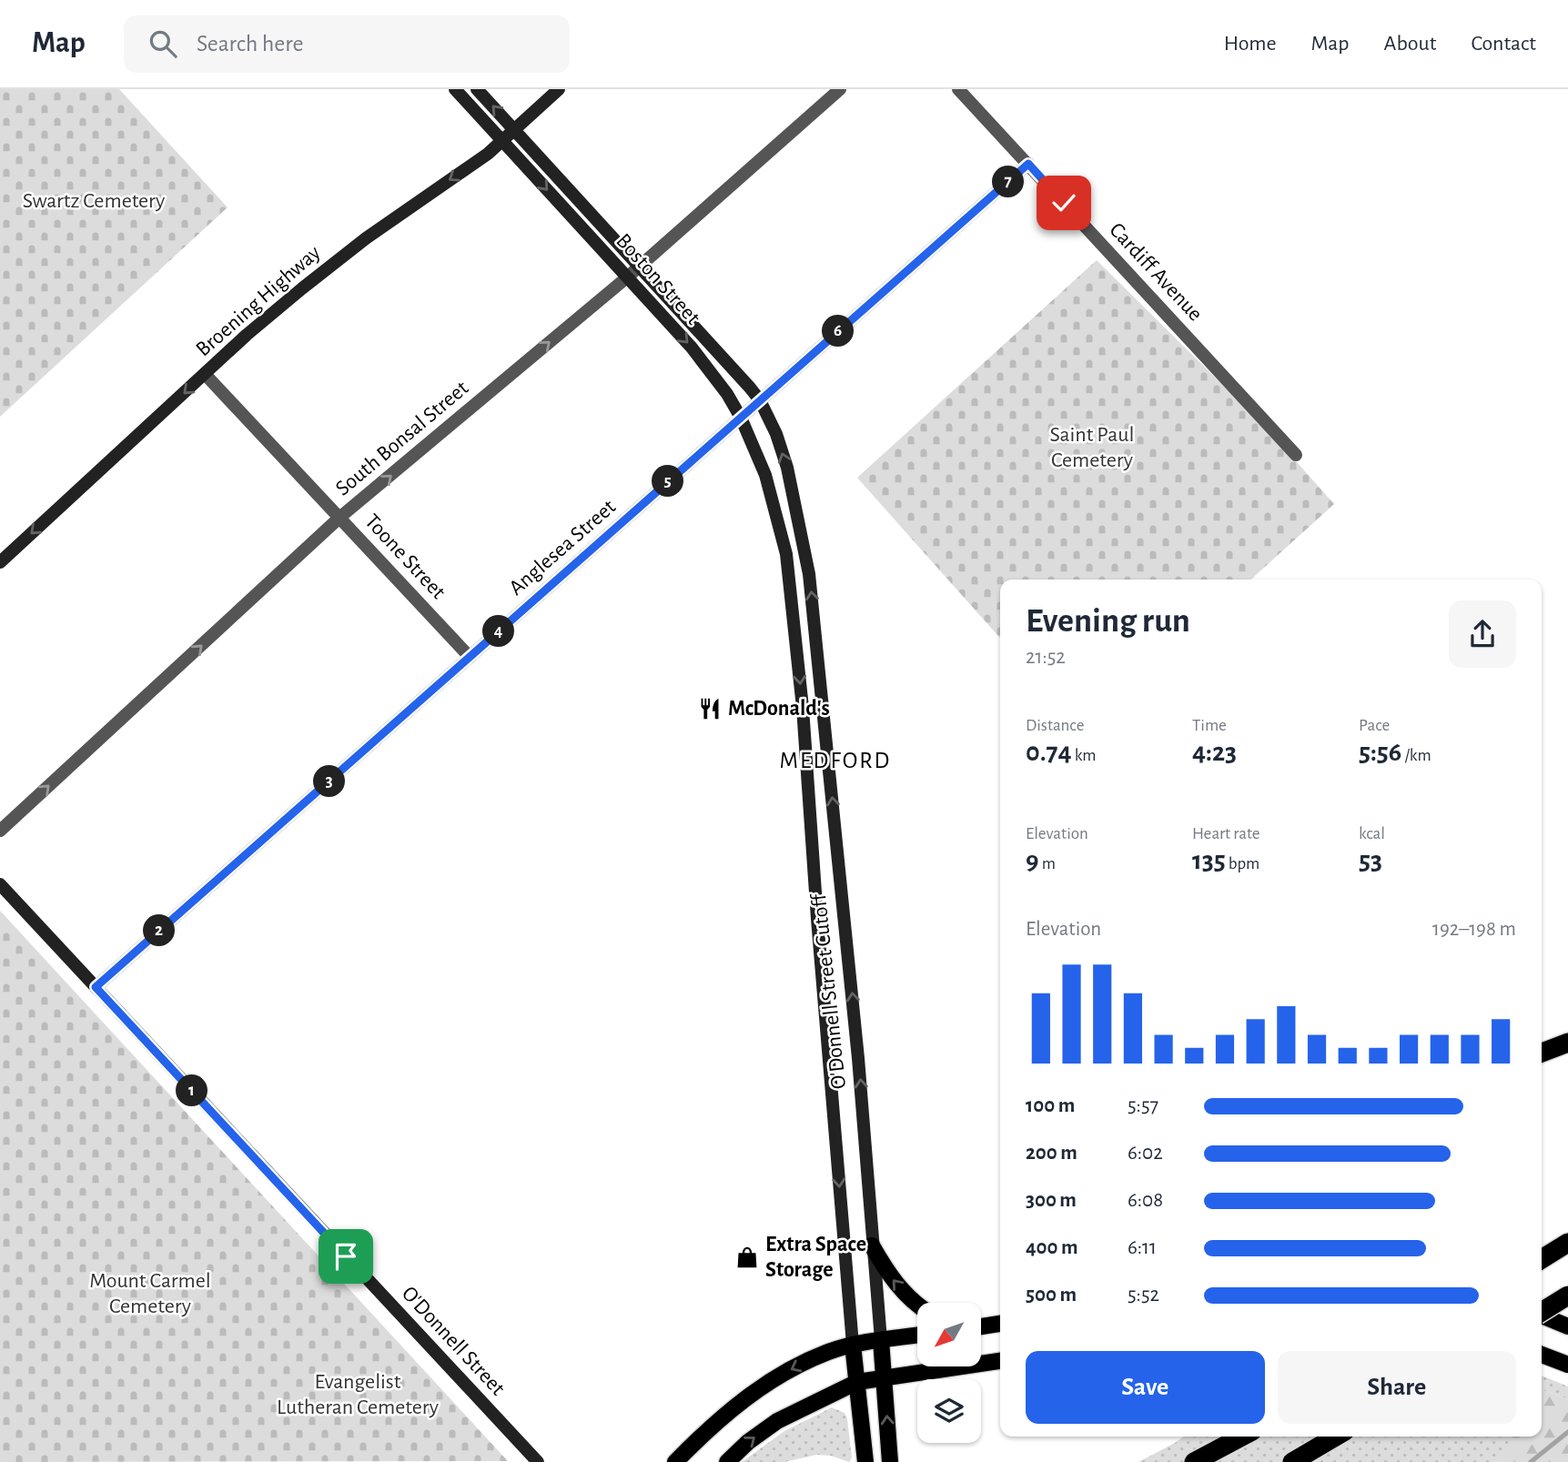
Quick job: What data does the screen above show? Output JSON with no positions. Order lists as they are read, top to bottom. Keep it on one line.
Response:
{"streets":{"main road":["Boston Street","Broening Highway","O'Donnell Street Cutoff","O'Donnell Street"],"street":["Cardiff Avenue","South Bonsal Street","Anglesea Street","Toone Street"]},"crossings":[["Cardiff Avenue","Anglesea Street"],["Boston Street","Broening Highway"],["Boston Street","South Bonsal Street"],["Boston Street","Anglesea Street"],["Boston Street","O'Donnell Street Cutoff"],["Broening Highway","Toone Street"],["South Bonsal Street","Toone Street"],["Anglesea Street","Toone Street"],["Anglesea Street","O'Donnell Street"]],"one_way":["Broening Highway","South Bonsal Street"],"districts":["MEDFORD"],"parks":["Swartz Cemetery","Saint Paul Cemetery","Mount Carmel Cemetery","Evangelist Lutheran Cemetery"],"places":{"restaurant":["McDonald's"],"shop":["Extra Space Storage"]},"north":"bottom left","page":{"header":"Map","search":"Search here","nav":["Home","Map","About","Contact"],"pins":["7","6","5","4","3","2","1"],"heading":["Evening run","21:52"],"stats":[["Distance","0.74 km"],["Time","4:23"],["Pace","5:56 /km"],["Elevation","9 m"],["Heart rate","135 bpm"],["kcal","53"]],"chart":["Elevation","192–198 m"],"list":[{"name":"100 m","note":"5:57"},{"name":"200 m","note":"6:02"},{"name":"300 m","note":"6:08"},{"name":"400 m","note":"6:11"},{"name":"500 m","note":"5:52"}],"buttons":["Save","Share"]}}
